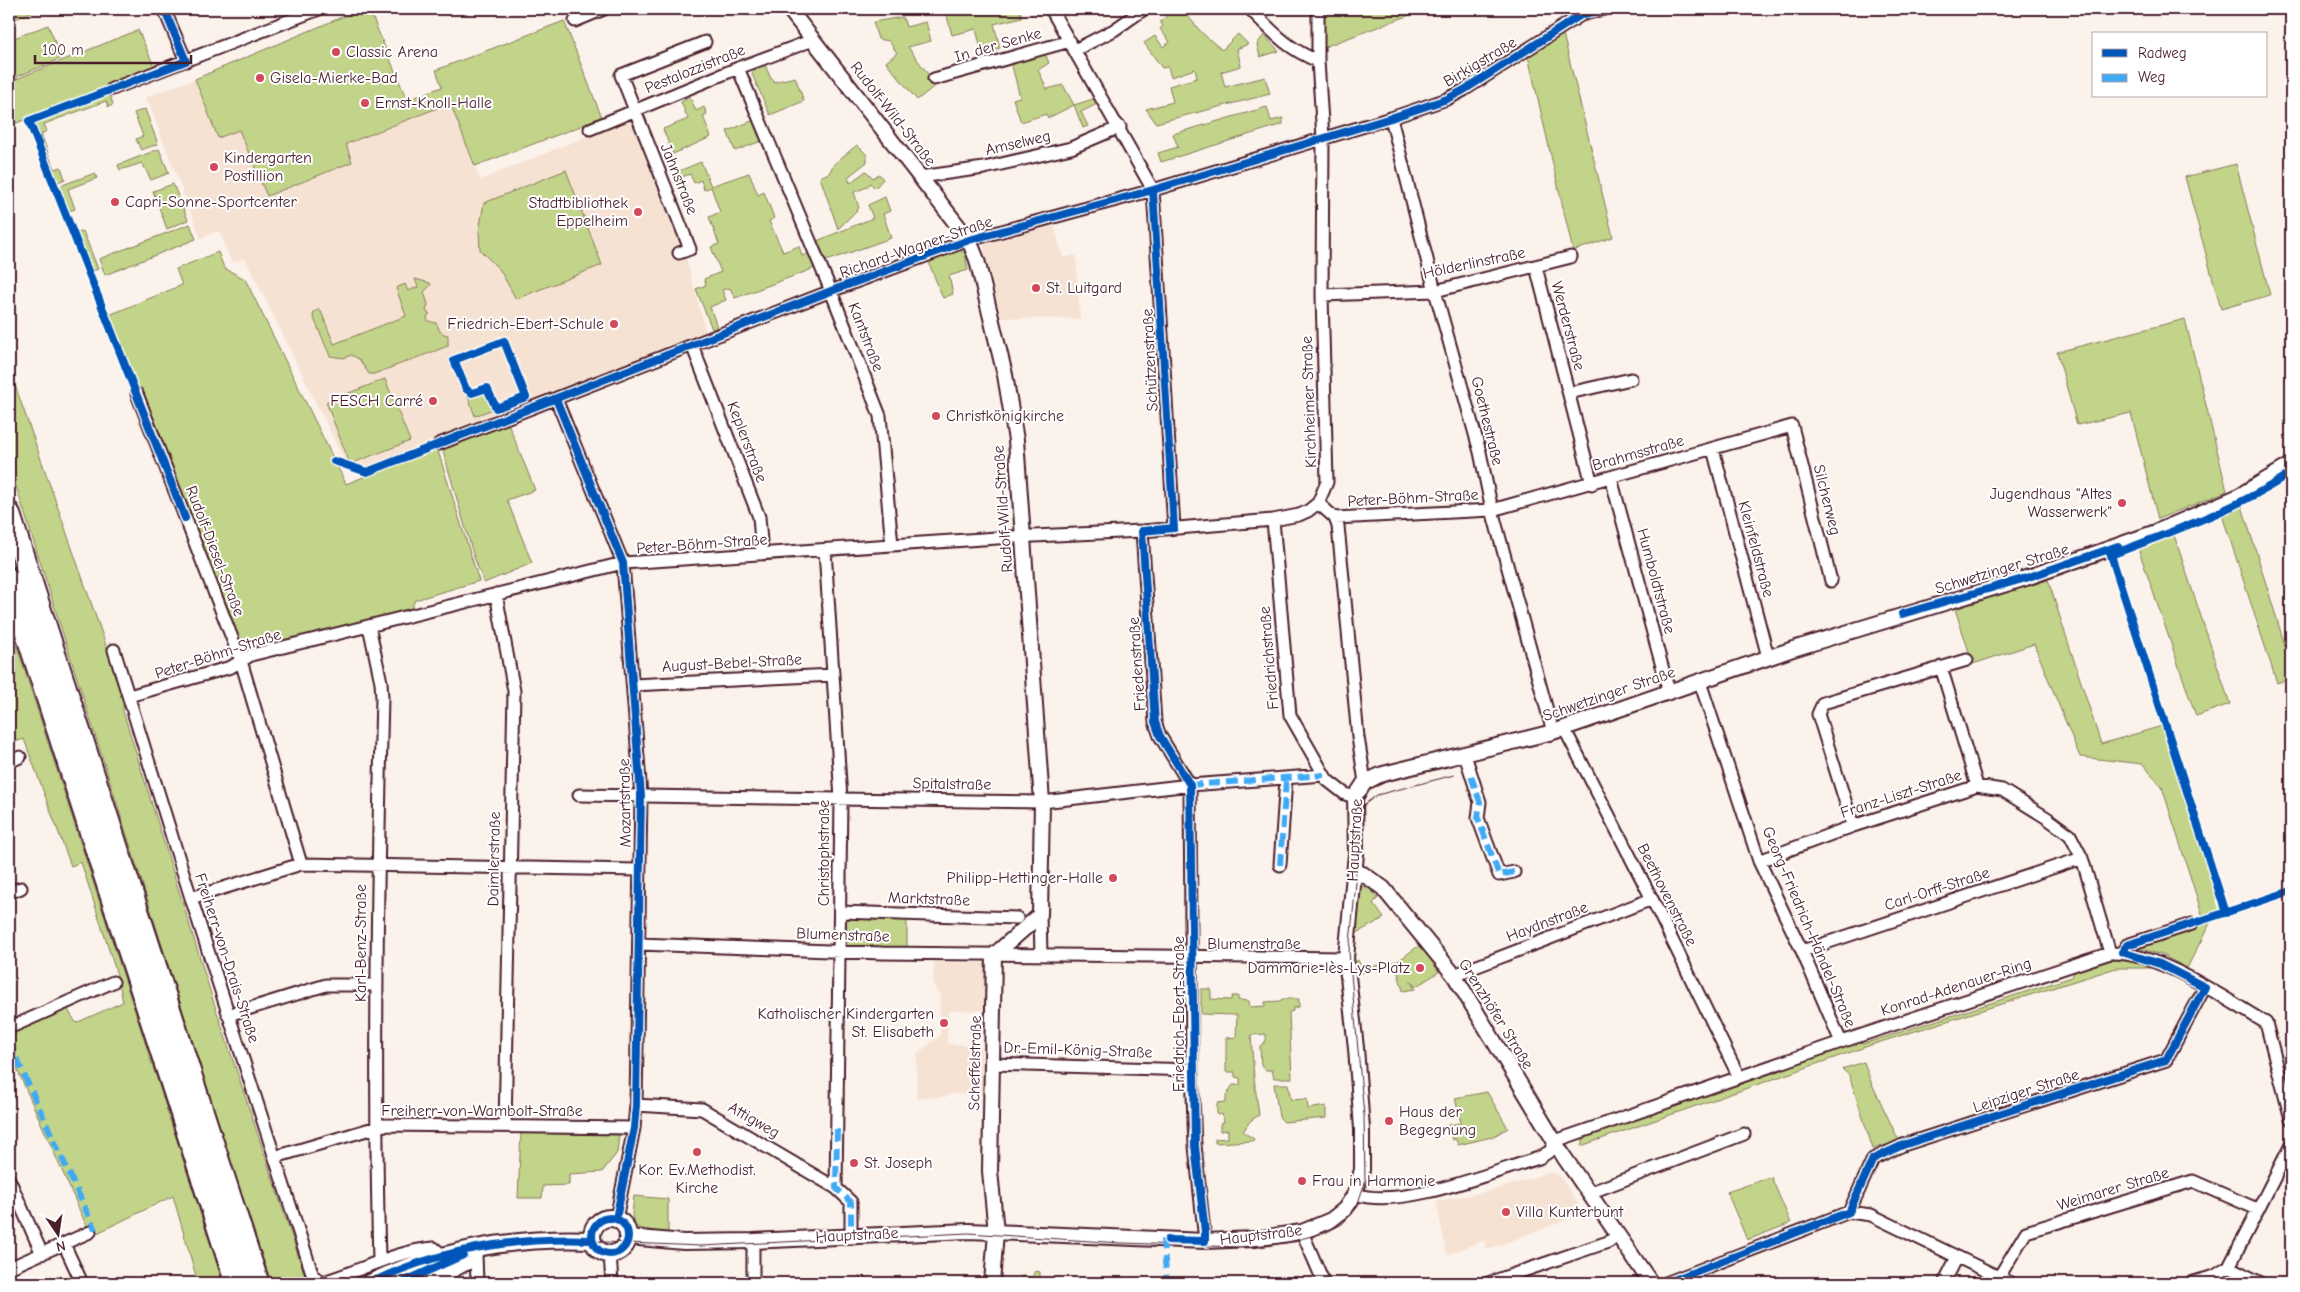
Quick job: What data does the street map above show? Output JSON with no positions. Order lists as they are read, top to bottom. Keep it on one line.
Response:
{"streets":{"street":["In der Senke","Birkigstraße","Pestalozzistraße","Rudolf-Wild-Straße","Amselweg","Jahnstraße","Richard-Wagner-Straße","Hölderlinstraße","Werderstraße","Kantstraße","Schützenstraße","Kirchheimer Straße","Goethestraße","Keplerstraße","Brahmsstraße","Peter-Böhm-Straße","Silcherweg","Kleinfeldstraße","Rudolf-Diesel-Straße","Schwetzinger Straße","Humboldtstraße","Friedrichstraße","August-Bebel-Straße","Friedenstraße","Spitalstraße","Franz-Liszt-Straße","Mozartstraße","Hauptstraße","Christophstraße","Daimlerstraße","Carl-Orff-Straße","Beethovenstraße","Marktstraße","Haydnstraße","Georg-Friedrich-Händel-Straße","Blumenstraße","Karl-Benz-Straße","Freiherr-von-Drais-Straße","Konrad-Adenauer-Ring","Friedrich-Ebert-Straße","Grenzhöfer Straße","Dr.-Emil-König-Straße","Scheffelstraße","Leipziger Straße","Freiherr-von-Wambolt-Straße","Attigweg","Weimarer Straße"]},"crossings":[["In der Senke","Schützenstraße"],["Birkigstraße","Richard-Wagner-Straße"],["Birkigstraße","Kirchheimer Straße"],["Birkigstraße","Goethestraße"],["Pestalozzistraße","Rudolf-Wild-Straße"],["Pestalozzistraße","Jahnstraße"],["Pestalozzistraße","Kantstraße"],["Rudolf-Wild-Straße","Amselweg"],["Rudolf-Wild-Straße","Richard-Wagner-Straße"],["Rudolf-Wild-Straße","Peter-Böhm-Straße"],["Rudolf-Wild-Straße","Spitalstraße"],["Rudolf-Wild-Straße","Blumenstraße"],["Amselweg","Schützenstraße"],["Richard-Wagner-Straße","Kantstraße"],["Richard-Wagner-Straße","Schützenstraße"],["Richard-Wagner-Straße","Kirchheimer Straße"],["Richard-Wagner-Straße","Keplerstraße"],["Richard-Wagner-Straße","Mozartstraße"],["Hölderlinstraße","Werderstraße"],["Hölderlinstraße","Kirchheimer Straße"],["Hölderlinstraße","Goethestraße"],["Werderstraße","Brahmsstraße"],["Kantstraße","Peter-Böhm-Straße"],["Schützenstraße","Peter-Böhm-Straße"],["Kirchheimer Straße","Peter-Böhm-Straße"],["Goethestraße","Brahmsstraße"],["Goethestraße","Peter-Böhm-Straße"],["Goethestraße","Schwetzinger Straße"],["Goethestraße","Beethovenstraße"],["Keplerstraße","Peter-Böhm-Straße"],["Brahmsstraße","Peter-Böhm-Straße"],["Brahmsstraße","Silcherweg"],["Brahmsstraße","Kleinfeldstraße"],["Brahmsstraße","Humboldtstraße"],["Peter-Böhm-Straße","Rudolf-Diesel-Straße"],["Peter-Böhm-Straße","Friedrichstraße"],["Peter-Böhm-Straße","Friedenstraße"],["Peter-Böhm-Straße","Mozartstraße"],["Peter-Böhm-Straße","Christophstraße"],["Peter-Böhm-Straße","Daimlerstraße"],["Peter-Böhm-Straße","Karl-Benz-Straße"],["Peter-Böhm-Straße","Freiherr-von-Drais-Straße"],["Kleinfeldstraße","Schwetzinger Straße"],["Schwetzinger Straße","Humboldtstraße"],["Schwetzinger Straße","Friedrichstraße"],["Schwetzinger Straße","Hauptstraße"],["Schwetzinger Straße","Beethovenstraße"],["Schwetzinger Straße","Georg-Friedrich-Händel-Straße"],["Friedrichstraße","Spitalstraße"],["Friedrichstraße","Hauptstraße"],["August-Bebel-Straße","Mozartstraße"],["August-Bebel-Straße","Christophstraße"],["Friedenstraße","Spitalstraße"],["Friedenstraße","Friedrich-Ebert-Straße"],["Spitalstraße","Mozartstraße"],["Spitalstraße","Christophstraße"],["Spitalstraße","Friedrich-Ebert-Straße"],["Franz-Liszt-Straße","Carl-Orff-Straße"],["Franz-Liszt-Straße","Georg-Friedrich-Händel-Straße"],["Franz-Liszt-Straße","Konrad-Adenauer-Ring"],["Mozartstraße","Hauptstraße"],["Mozartstraße","Blumenstraße"],["Mozartstraße","Freiherr-von-Wambolt-Straße"],["Mozartstraße","Attigweg"],["Hauptstraße","Blumenstraße"],["Hauptstraße","Friedrich-Ebert-Straße"],["Hauptstraße","Grenzhöfer Straße"],["Hauptstraße","Scheffelstraße"],["Hauptstraße","Attigweg"],["Christophstraße","Marktstraße"],["Christophstraße","Blumenstraße"],["Christophstraße","Attigweg"],["Daimlerstraße","Freiherr-von-Wambolt-Straße"],["Carl-Orff-Straße","Georg-Friedrich-Händel-Straße"],["Beethovenstraße","Haydnstraße"],["Beethovenstraße","Konrad-Adenauer-Ring"],["Haydnstraße","Grenzhöfer Straße"],["Georg-Friedrich-Händel-Straße","Konrad-Adenauer-Ring"],["Blumenstraße","Friedrich-Ebert-Straße"],["Blumenstraße","Scheffelstraße"],["Karl-Benz-Straße","Freiherr-von-Drais-Straße"],["Karl-Benz-Straße","Freiherr-von-Wambolt-Straße"],["Freiherr-von-Drais-Straße","Freiherr-von-Wambolt-Straße"],["Konrad-Adenauer-Ring","Grenzhöfer Straße"],["Friedrich-Ebert-Straße","Dr.-Emil-König-Straße"],["Dr.-Emil-König-Straße","Scheffelstraße"]],"places":["Classic Arena","Gisela-Mierke-Bad","Ernst-Knoll-Halle","Kindergarten Postillion","Capri-Sonne-Sportcenter","Stadtbibliothek Eppelheim","St. Luitgard","Friedrich-Ebert-Schule","FESCH Carré","Christkönigkirche","Jugendhaus \"Altes Wasserwerk\"","Philipp-Hettinger-Halle","Dammarie-lès-Lys-Platz","Katholischer Kindergarten St. Elisabeth","Haus der Begegnung","Kor. Ev.Methodist. Kirche","St. Joseph","Frau in Harmonie","Villa Kunterbunt"],"legend":["Radweg","Weg"],"scale_bar":"100 m","north":"bottom"}
